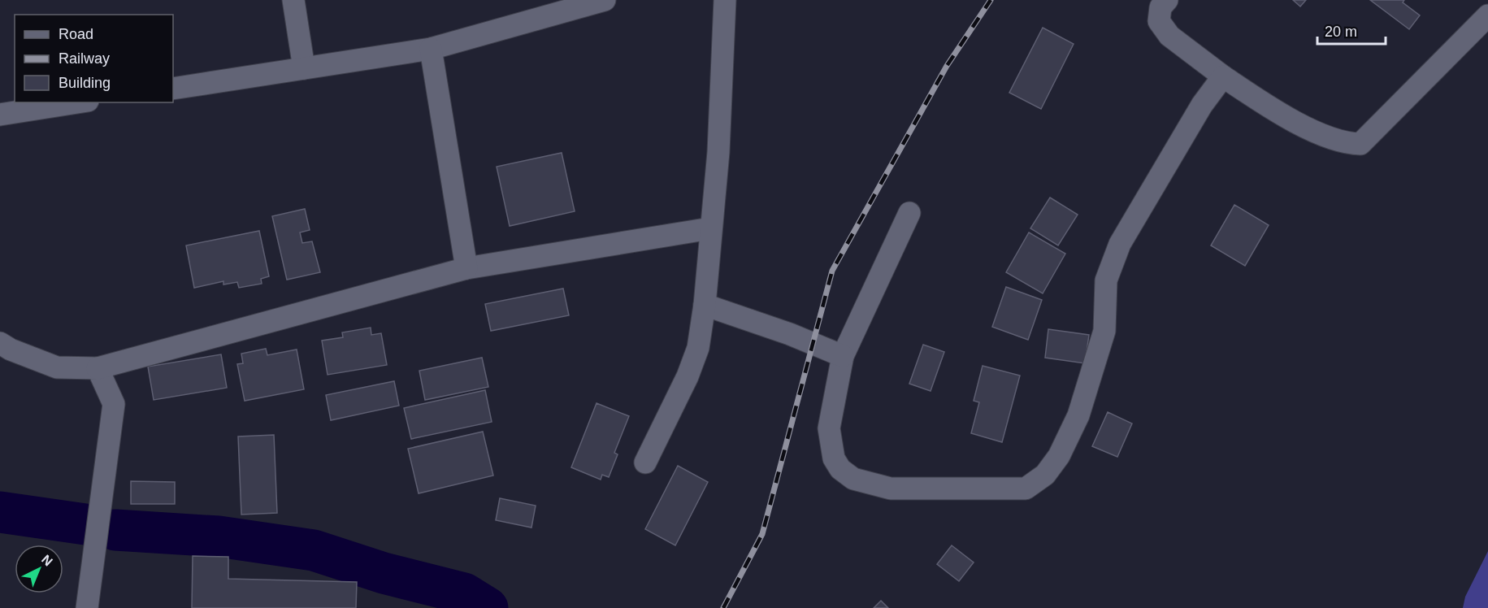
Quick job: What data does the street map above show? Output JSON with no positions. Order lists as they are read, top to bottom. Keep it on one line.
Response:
{"legend":["Road","Railway","Building"],"scale_bar":"20 m","north":"top right"}
